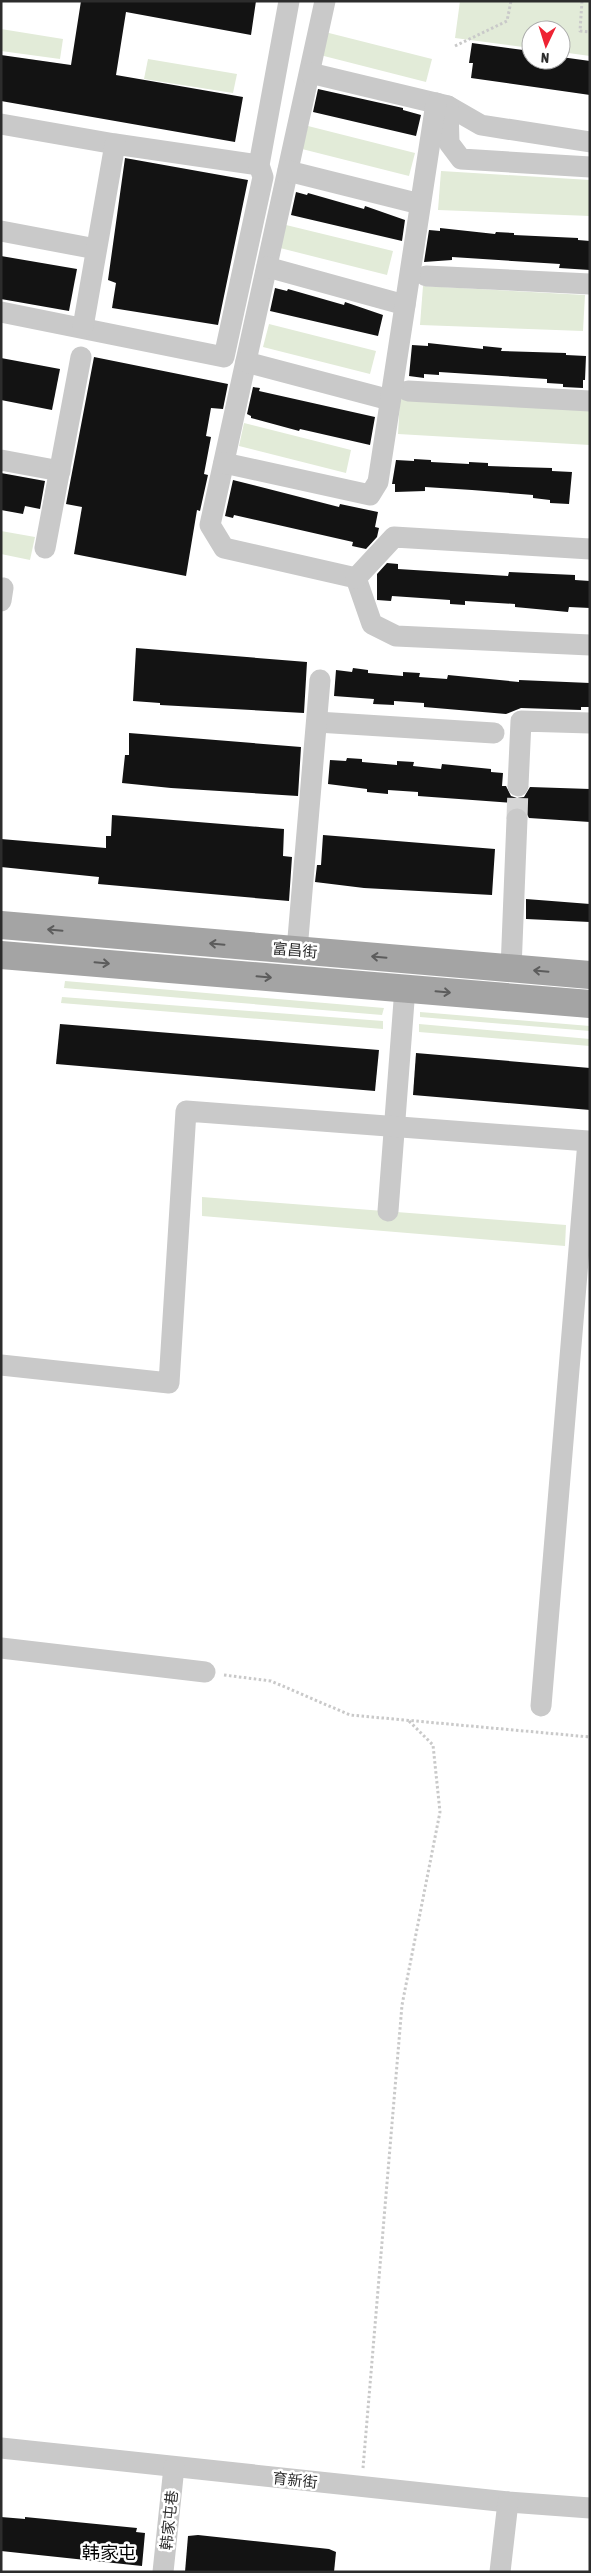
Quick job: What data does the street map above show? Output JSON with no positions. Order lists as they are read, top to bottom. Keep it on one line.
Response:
{"streets":{"main road":["富昌街"],"street":["育新街","韩家屯巷"]},"crossings":[["育新街","韩家屯巷"]],"districts":["韩家屯"],"north":"bottom"}
